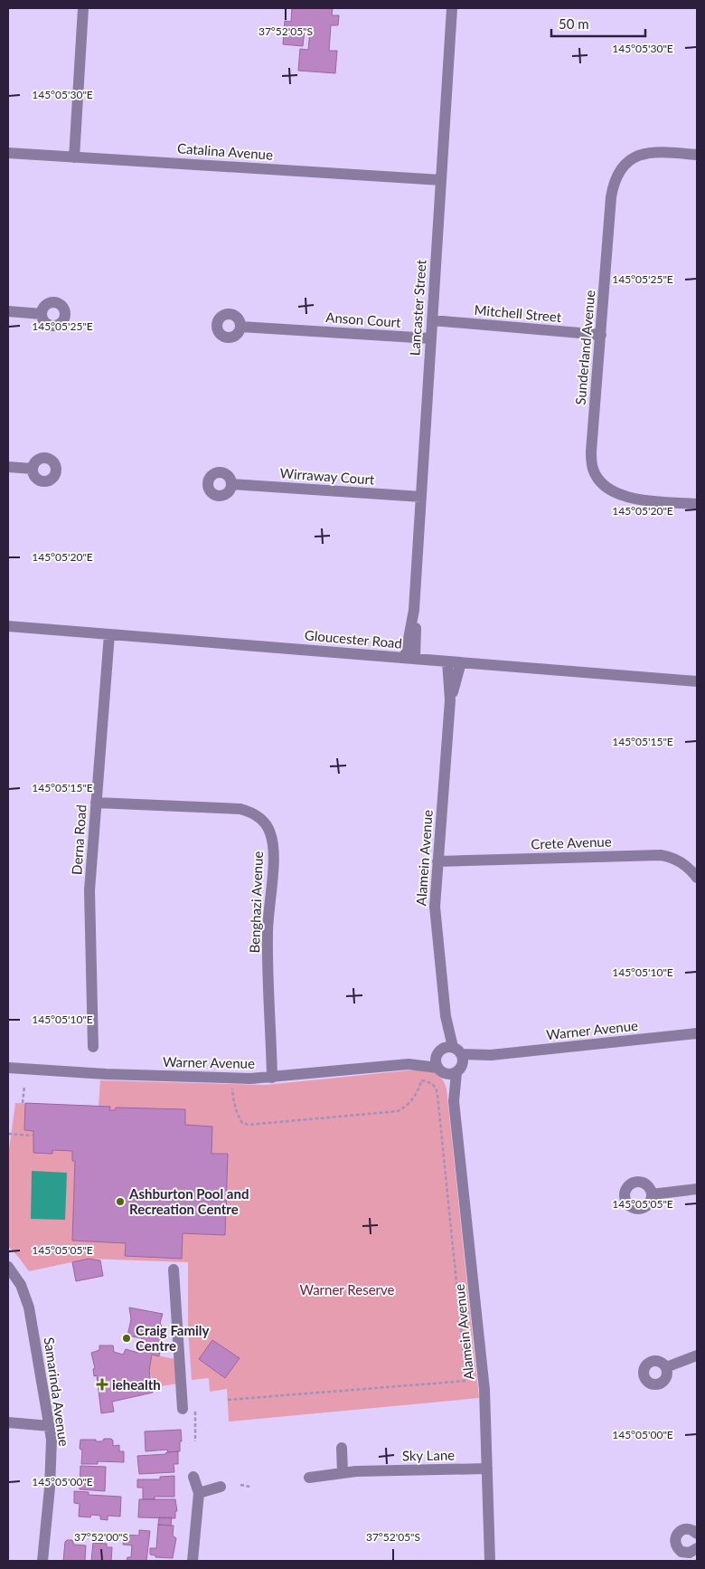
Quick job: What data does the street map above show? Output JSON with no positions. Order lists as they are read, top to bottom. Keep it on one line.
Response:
{"streets":{"street":["Catalina Avenue","Lancaster Street","Mitchell Street","Anson Court","Sunderland Avenue","Wirraway Court","Gloucester Road","Derna Road","Crete Avenue","Alamein Avenue","Benghazi Avenue","Warner Avenue","Samarinda Avenue","Sky Lane"]},"crossings":[["Catalina Avenue","Lancaster Street"],["Lancaster Street","Mitchell Street"],["Lancaster Street","Anson Court"],["Lancaster Street","Wirraway Court"],["Lancaster Street","Gloucester Road"],["Mitchell Street","Sunderland Avenue"],["Gloucester Road","Derna Road"],["Gloucester Road","Alamein Avenue"],["Derna Road","Benghazi Avenue"],["Crete Avenue","Alamein Avenue"],["Alamein Avenue","Warner Avenue"],["Alamein Avenue","Sky Lane"],["Benghazi Avenue","Warner Avenue"]],"parks":["Warner Reserve"],"places":{"other":["Ashburton Pool and Recreation Centre","Craig Family Centre"],"health":["iehealth"]},"scale_bar":"50 m","coordinates":["37°52'05\"S","145°05'30\"E","145°05'25\"E","145°05'20\"E","145°05'15\"E","145°05'10\"E","145°05'05\"E","145°05'00\"E","37°52'00\"S"]}
